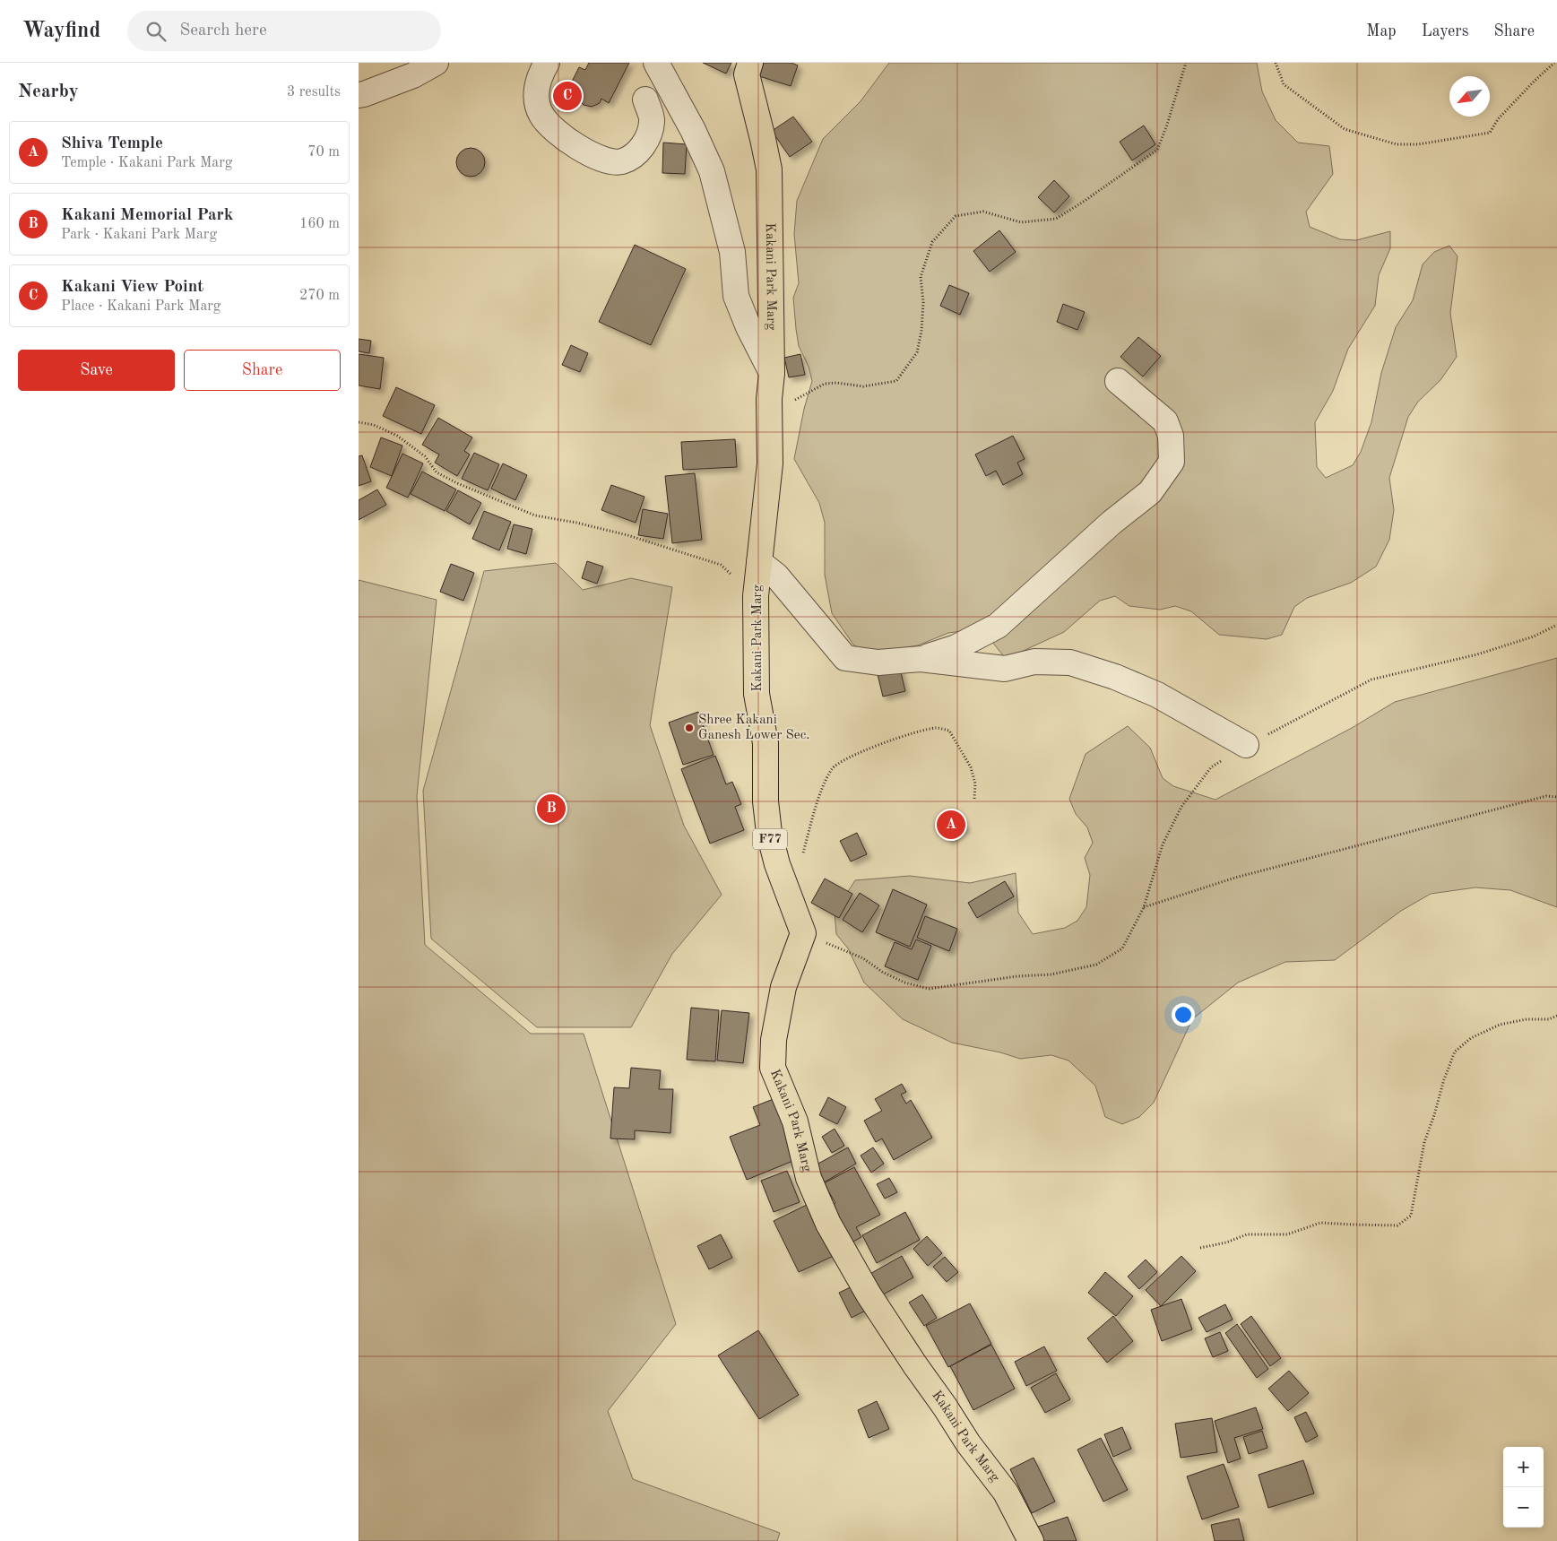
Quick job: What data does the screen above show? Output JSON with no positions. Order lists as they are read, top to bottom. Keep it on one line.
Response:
{"streets":{"main road":["Kakani Park Marg","F77"]},"places":["Shree Kakani Ganesh Lower Sec."],"north":"bottom left","page":{"header":"Wayfind","search":"Search here","nav":["Map","Layers","Share"],"heading":["Nearby","3 results"],"pins":["C","B","A"],"list":[{"mark":"A","name":"Shiva Temple","note":"Temple · Kakani Park Marg","value":"70 m"},{"mark":"B","name":"Kakani Memorial Park","note":"Park · Kakani Park Marg","value":"160 m"},{"mark":"C","name":"Kakani View Point","note":"Place · Kakani Park Marg","value":"270 m"}],"buttons":["Save","Share"],"map_buttons":["+","−"]}}
